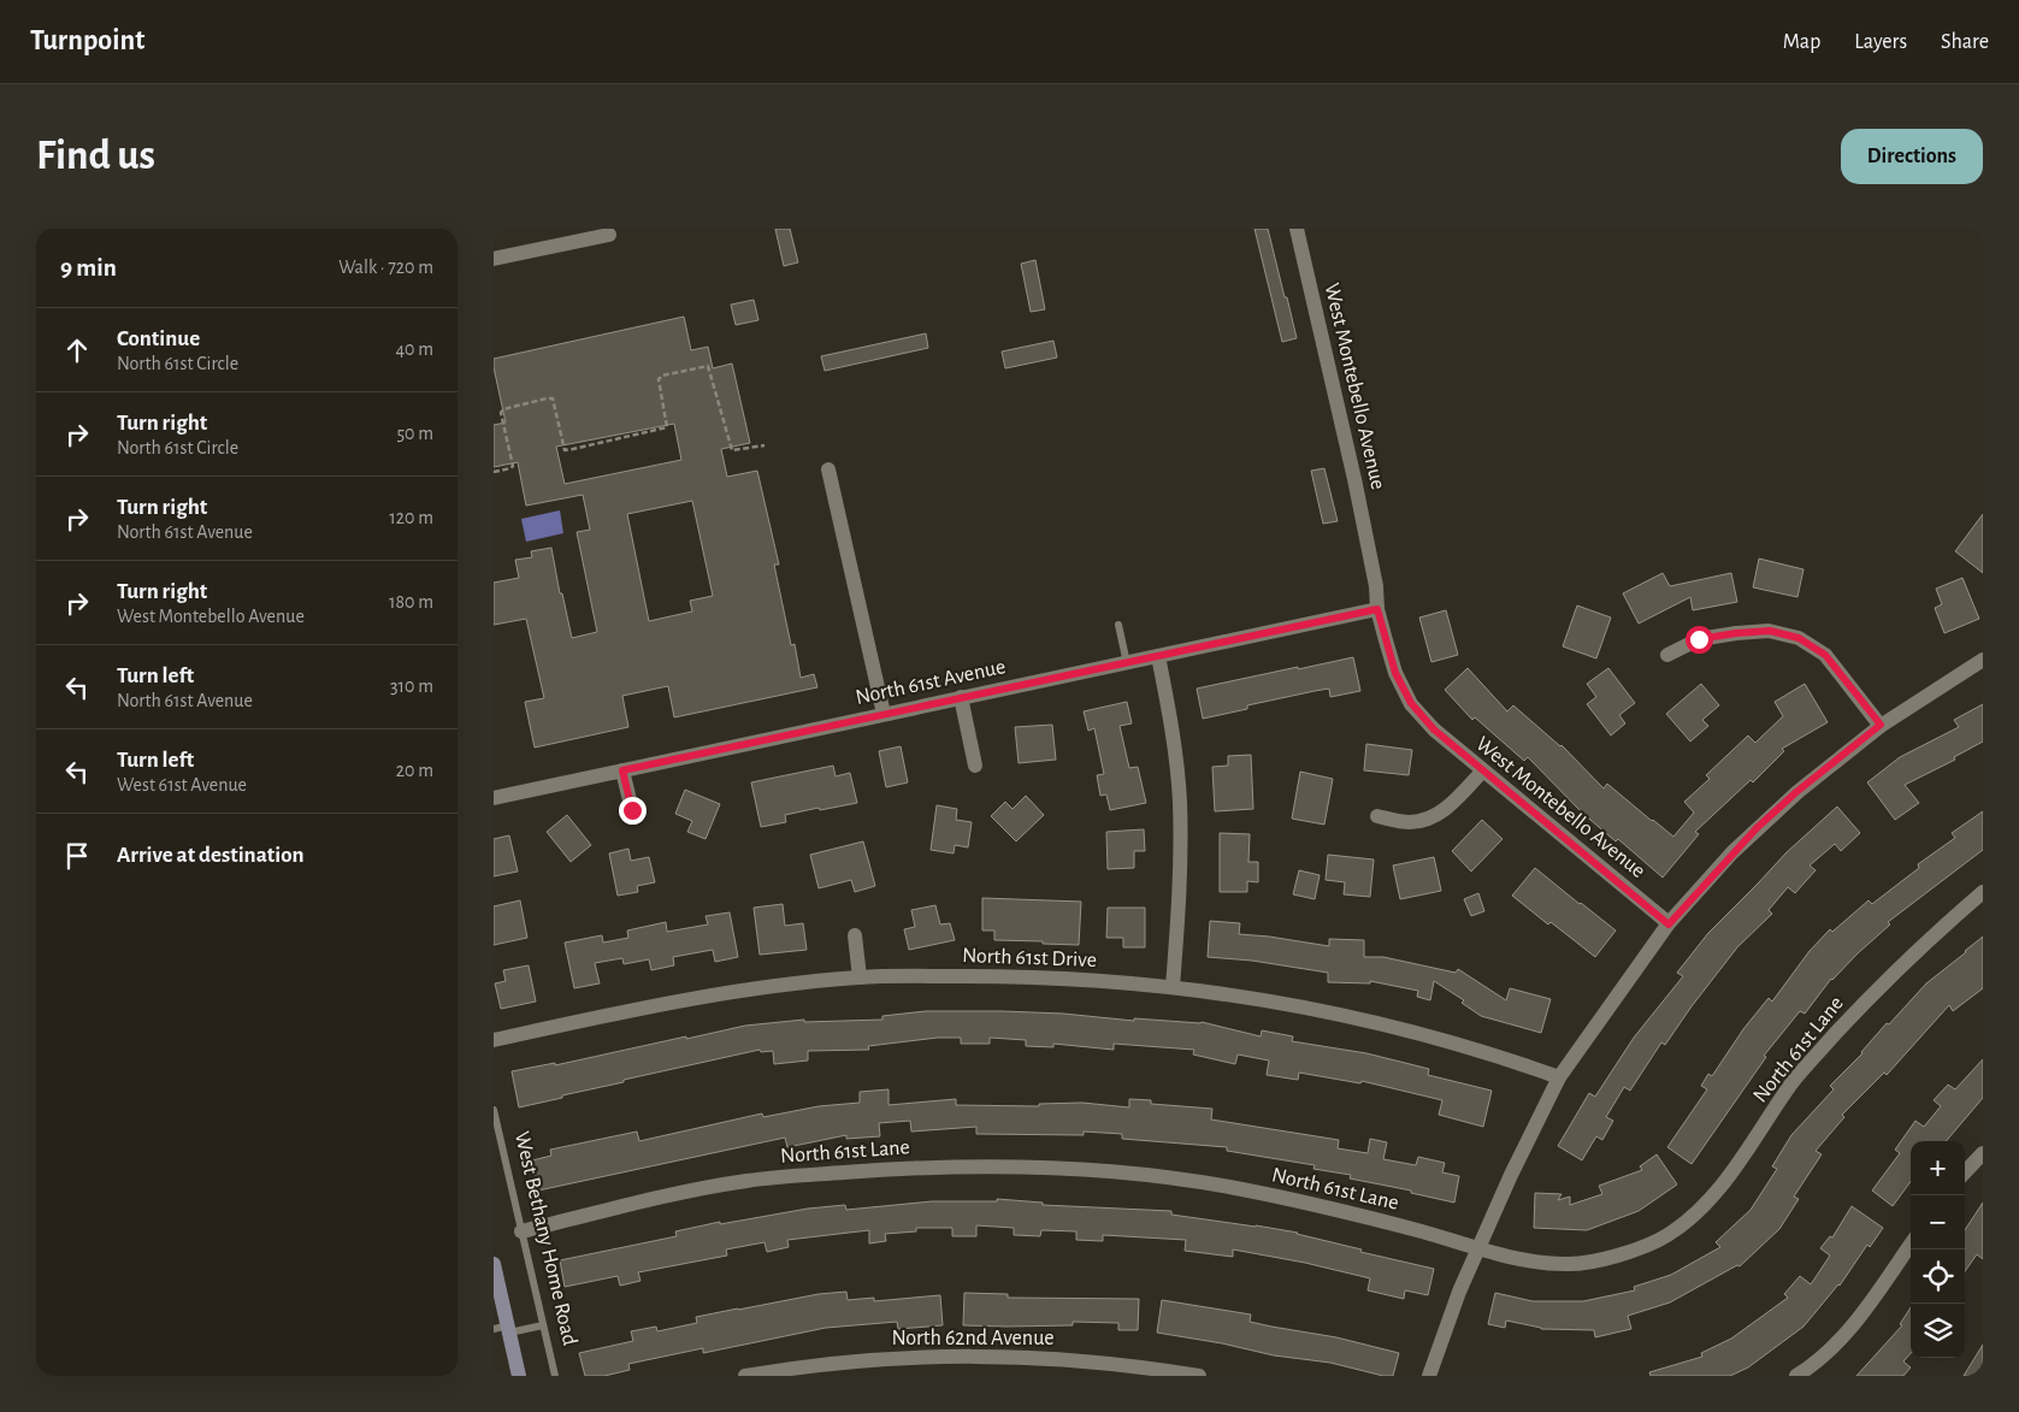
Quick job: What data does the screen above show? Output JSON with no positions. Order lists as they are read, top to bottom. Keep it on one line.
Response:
{"streets":{"street":["West Montebello Avenue","North 61st Avenue","North 61st Drive","North 61st Lane","North 62nd Avenue"],"lane":["West Bethany Home Road"]},"crossings":[["West Montebello Avenue","North 61st Avenue"],["North 61st Lane","West Bethany Home Road"]],"page":{"header":"Turnpoint","nav":["Map","Layers","Share"],"buttons":"Directions","title":"Find us","heading":["9 min","Walk · 720 m"],"list":[["Continue","North 61st Circle","40 m"],["Turn right","North 61st Circle","50 m"],["Turn right","North 61st Avenue","120 m"],["Turn right","West Montebello Avenue","180 m"],["Turn left","North 61st Avenue","310 m"],["Turn left","West 61st Avenue","20 m"],"Arrive at destination"],"map_buttons":["+","−"]}}
